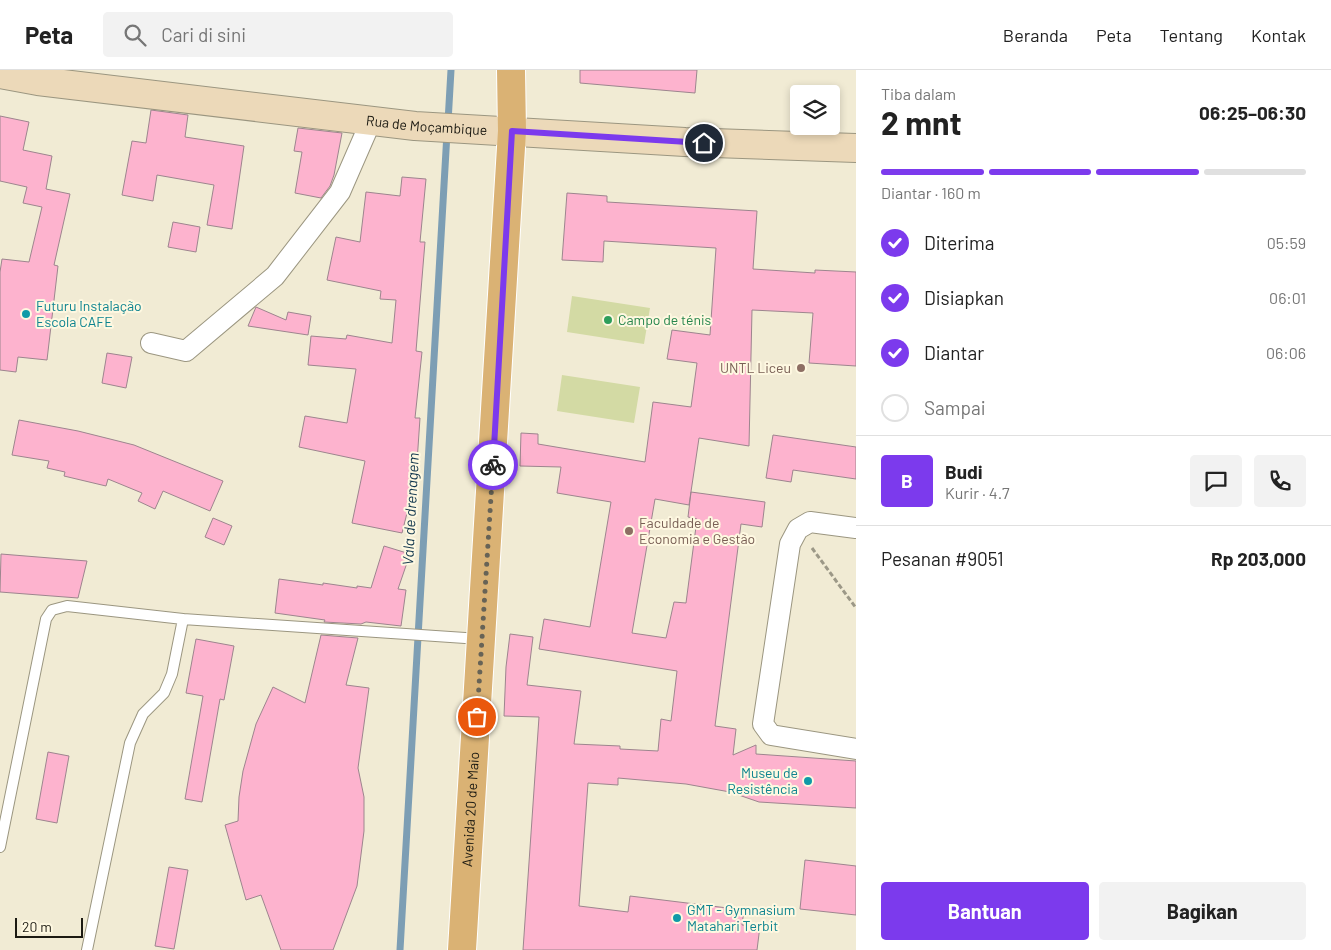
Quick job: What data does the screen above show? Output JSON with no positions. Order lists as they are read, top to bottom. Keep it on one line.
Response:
{"streets":{"main road":["Avenida 20 de Maio"],"street":["Rua de Moçambique"]},"crossings":[["Rua de Moçambique","Avenida 20 de Maio"]],"water":["Vala de drenagem"],"places":["Futuru Instalação Escola CAFE","Campo de ténis","UNTL Liceu","Faculdade de Economia e Gestão","Museu de Resistência","GMT - Gymnasium Matahari Terbit"],"scale_bar":"20 m","page":{"header":"Peta","search":"Cari di sini","nav":["Beranda","Peta","Tentang","Kontak"],"heading":["2 mnt","Tiba dalam","06:25–06:30"],"panel":["Budi","Kurir · 4.7","Pesanan #9051","Rp 203,000"],"bar":"Diantar · 160 m","list":[["Diterima","05:59"],["Disiapkan","06:01"],["Diantar","06:06"],"Sampai"],"round":"B","buttons":["Bantuan","Bagikan"],"scale":"20 m"}}
